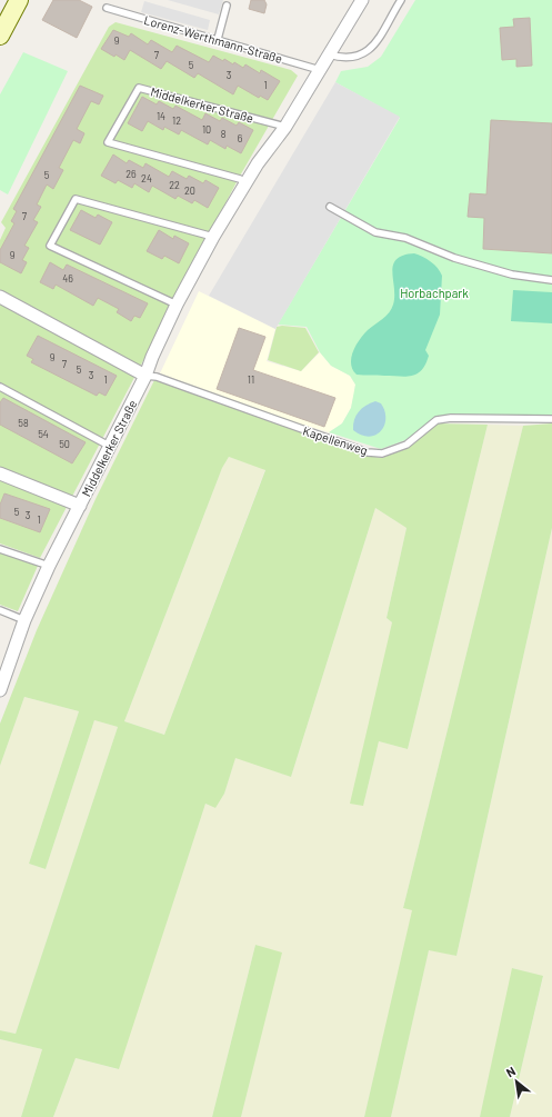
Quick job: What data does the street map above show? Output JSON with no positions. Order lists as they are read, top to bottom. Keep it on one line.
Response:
{"streets":{"street":["Middelkerker Straße"],"lane":["Lorenz-Werthmann-Straße","Kapellenweg"]},"crossings":[["Lorenz-Werthmann-Straße","Middelkerker Straße"],["Middelkerker Straße","Kapellenweg"]],"parks":["Horbachpark"],"house_numbers":["9","7","5","3","1","14","12","10","8","6","26","5","24","22","20","7","9","46","9","7","5","3","1","11","58","54","50","5","3","1"],"north":"top left"}
